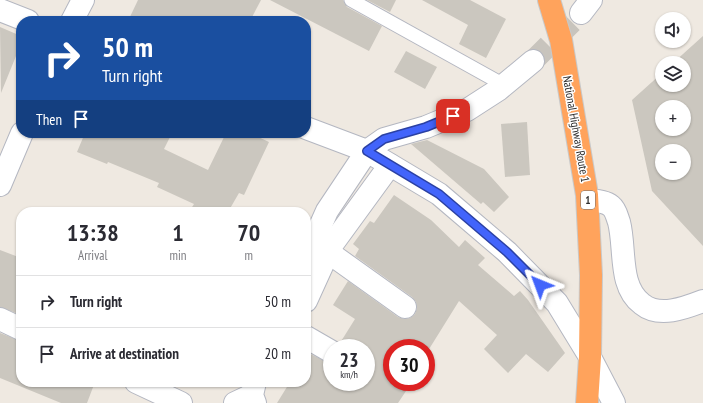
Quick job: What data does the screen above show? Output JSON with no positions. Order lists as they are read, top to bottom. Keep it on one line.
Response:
{"streets":{"highway":["National Highway Route 1","1"]},"page":{"map_buttons":["+","−"],"turn":["50 m","Turn right"],"then":"Then","eta":["13:38","Arrival","1","min","70","m"],"list":[{"name":"Turn right","value":"50 m"},{"name":"Arrive at destination","value":"20 m"}],"speed":"23 km/h","limit":"30"}}
